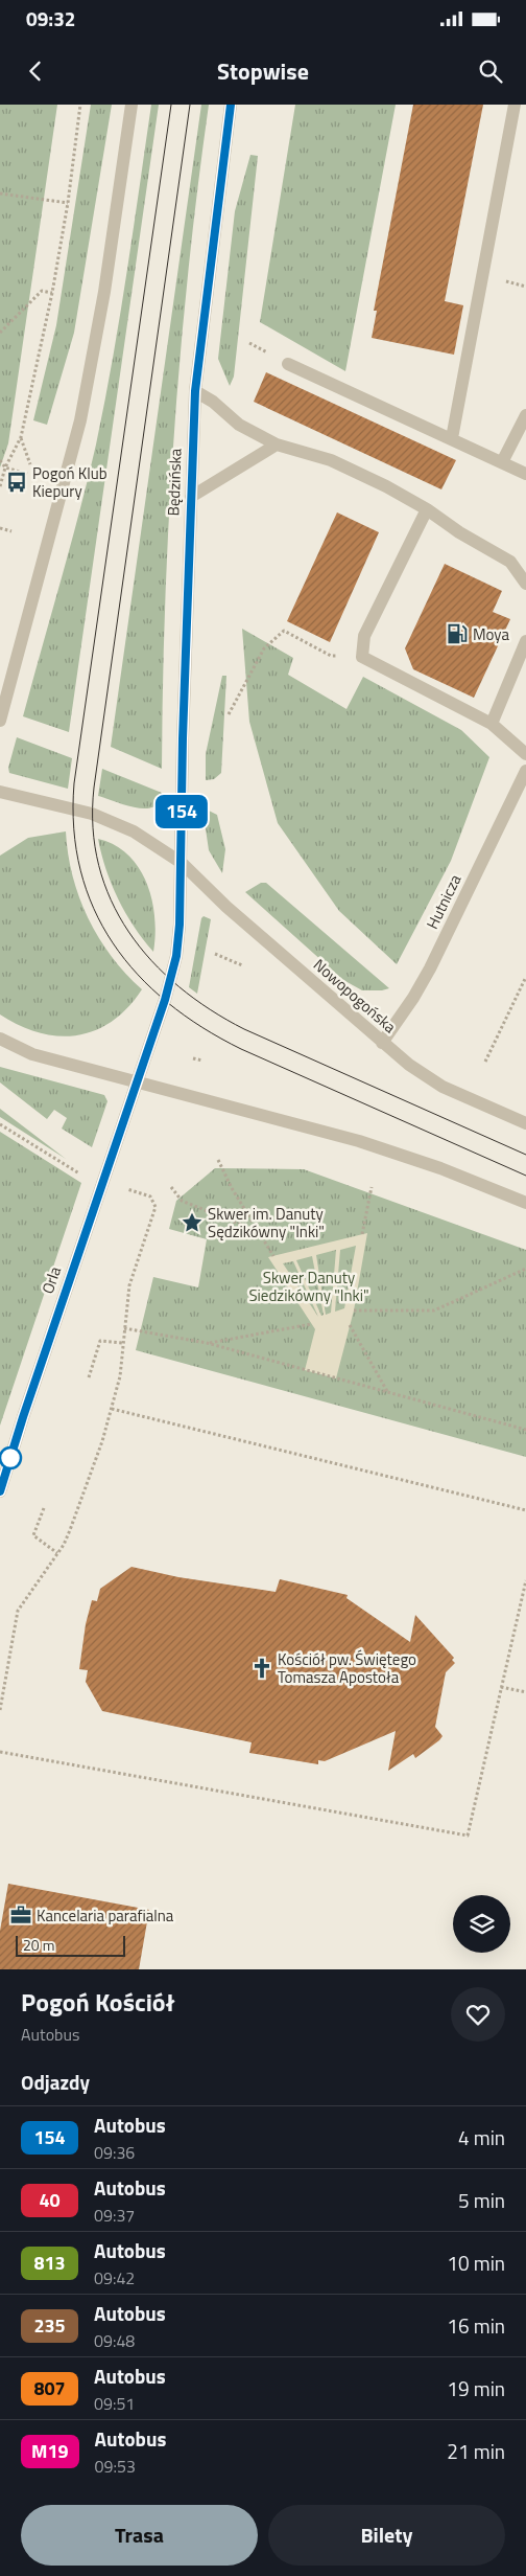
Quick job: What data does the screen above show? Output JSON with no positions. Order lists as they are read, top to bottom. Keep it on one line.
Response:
{"streets":{"street":["Będzińska","Hutnicza","Nowopogońska","Orla"]},"crossings":[["Będzińska","Nowopogońska"],["Będzińska","Orla"],["Hutnicza","Nowopogońska"]],"parks":["Skwer Danuty Siedzikówny \"Inki\""],"places":{"bus stop":["Pogoń Klub Kiepury"],"fuel station":["Moya"],"place":["Skwer im. Danuty Sędzikówny \"Inki\""],"church":["Kościół pw. Świętego Tomasza Apostoła"],"office":["Kancelaria parafialna"]},"lines":["bus line 154"],"scale_bar":"20 m","page":{"status":"09:32","header":"Stopwise","on_map":"154","scale":"20 m","heading":[["Pogoń Kościół","Autobus"],"Odjazdy"],"list":[{"mark":"154","name":"Autobus","note":"09:36","value":"4 min"},{"mark":"40","name":"Autobus","note":"09:37","value":"5 min"},{"mark":"813","name":"Autobus","note":"09:42","value":"10 min"},{"mark":"235","name":"Autobus","note":"09:48","value":"16 min"},{"mark":"807","name":"Autobus","note":"09:51","value":"19 min"},{"mark":"M19","name":"Autobus","note":"09:53","value":"21 min"}],"buttons":["Trasa","Bilety"]}}
